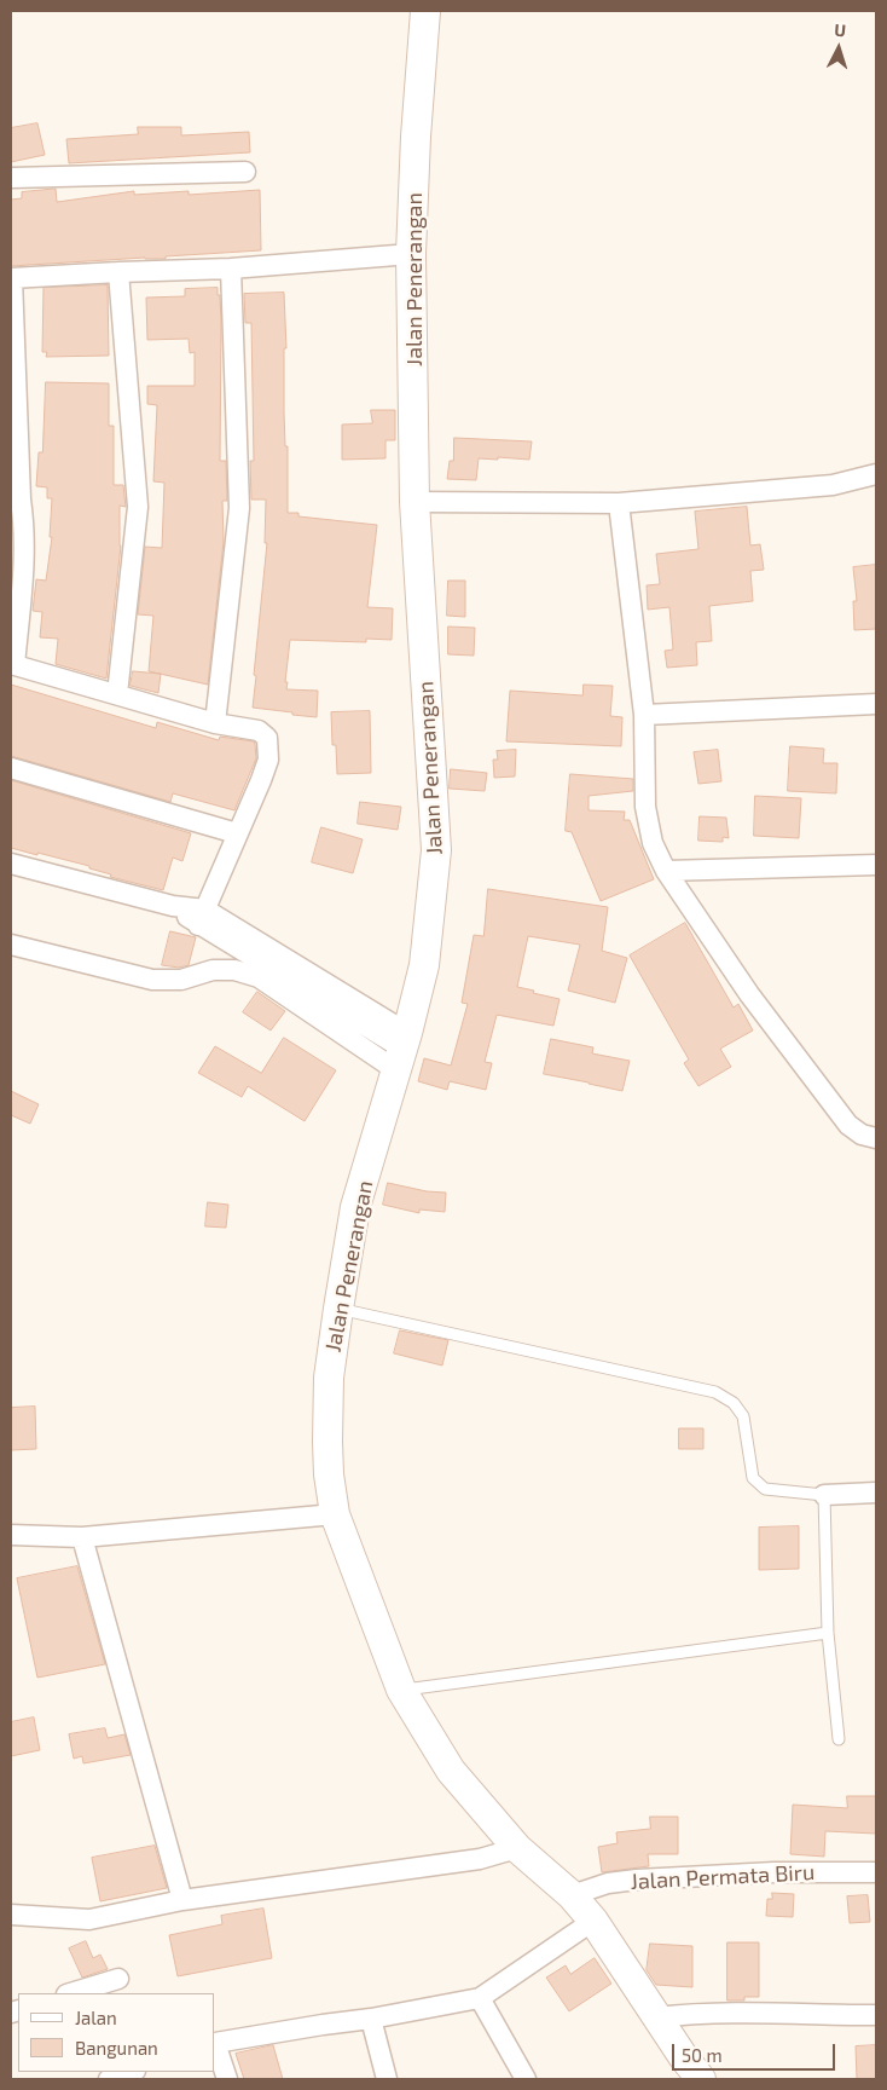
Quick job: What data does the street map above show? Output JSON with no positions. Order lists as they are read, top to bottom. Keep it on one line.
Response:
{"streets":{"street":["Jalan Penerangan","Jalan Permata Biru"]},"crossings":[["Jalan Penerangan","Jalan Permata Biru"]],"legend":["Jalan","Bangunan"],"scale_bar":"50 m","north":"top"}
